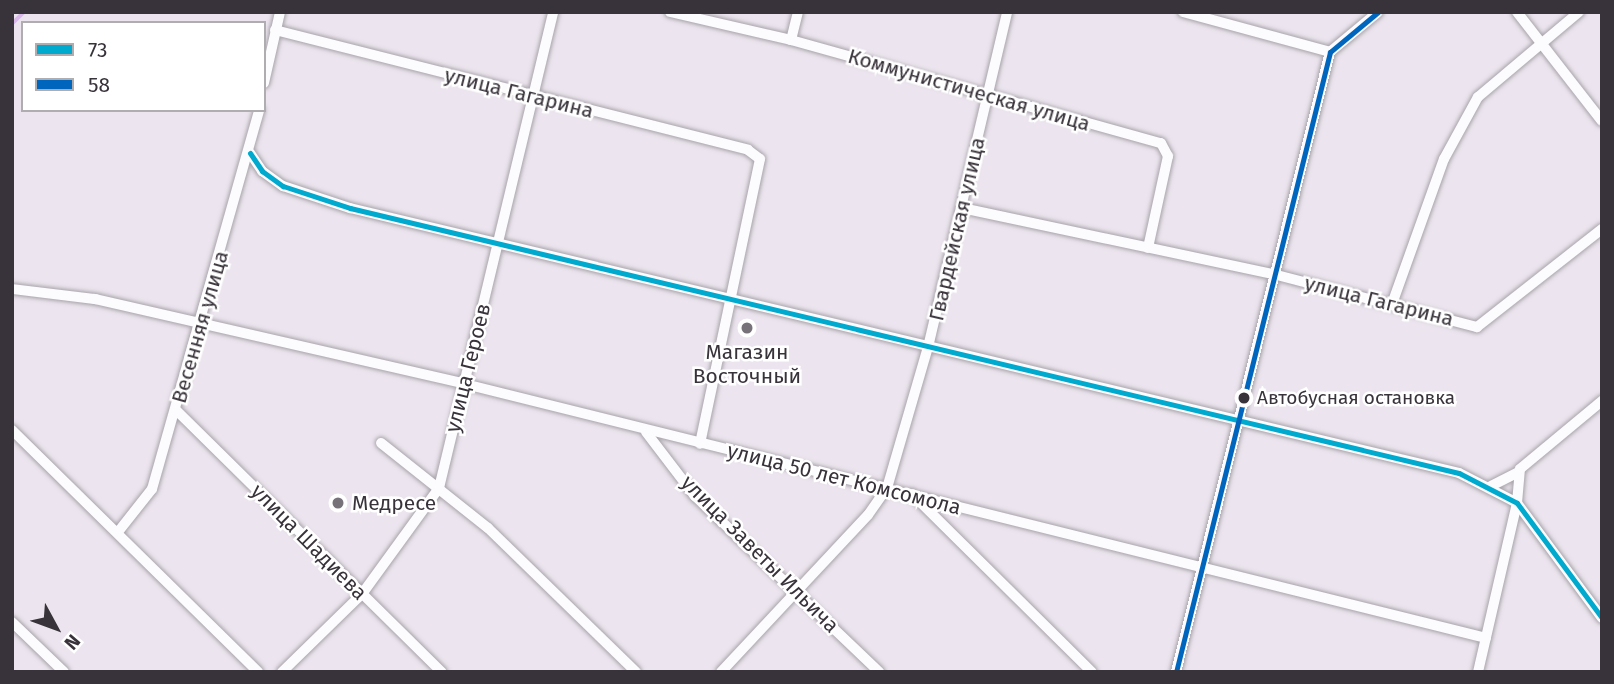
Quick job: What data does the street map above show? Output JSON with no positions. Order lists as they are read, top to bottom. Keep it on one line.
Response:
{"streets":{"street":["Коммунистическая улица","улица Гагарина","Гвардейская улица","Весенняя улица","улица Героев","улица 50 лет Комсомола","улица Шадиева","улица Заветы Ильича"]},"crossings":[["Коммунистическая улица","улица Гагарина"],["Коммунистическая улица","Гвардейская улица"],["улица Гагарина","Гвардейская улица"],["улица Гагарина","улица Героев"],["Гвардейская улица","улица 50 лет Комсомола"],["Гвардейская улица","улица Заветы Ильича"],["Весенняя улица","улица 50 лет Комсомола"],["Весенняя улица","улица Шадиева"],["улица Героев","улица 50 лет Комсомола"],["улица Героев","улица Шадиева"],["улица 50 лет Комсомола","улица Заветы Ильича"]],"places":["Магазин Восточный","Автобусная остановка","Медресе"],"lines":["transit line 58","transit line 73"],"legend":["73","58"],"north":"bottom right"}
